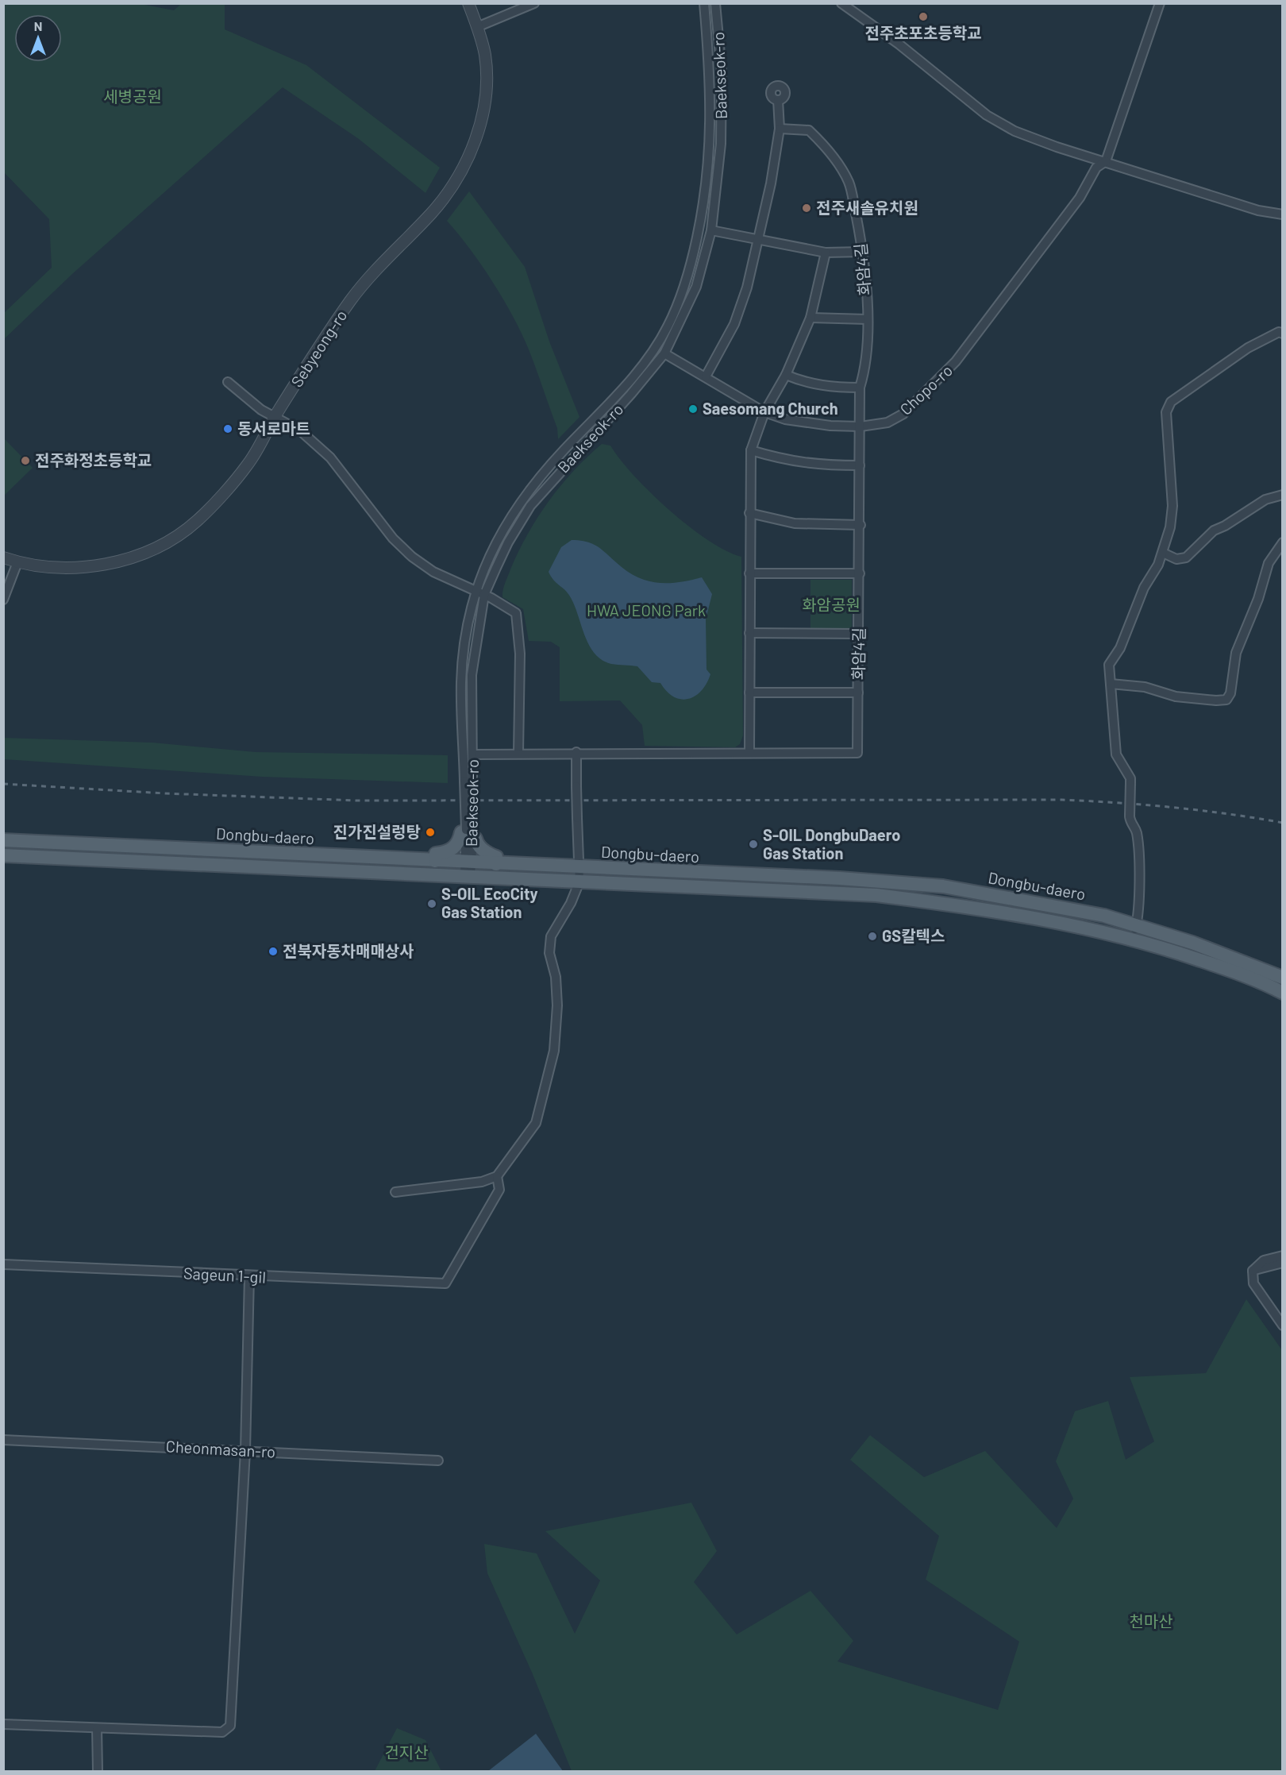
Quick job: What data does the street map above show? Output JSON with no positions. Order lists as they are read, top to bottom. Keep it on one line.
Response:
{"streets":{"main road":["Dongbu-daero"],"street":["Baekseok-ro","화암4길","Sebyeong-ro","Chopo-ro","Sageun 1-gil","Cheonmasan-ro"]},"crossings":[["Baekseok-ro","화암4길"],["Baekseok-ro","Chopo-ro"],["Baekseok-ro","Dongbu-daero"],["화암4길","Chopo-ro"]],"parks":["세병공원","화암공원","HWA JEONG Park","천마산","건지산"],"places":["전주초포초등학교","전주새솔유치원","Saesomang Church","동서로마트","전주화정초등학교","진가진설렁탕","S-OIL DongbuDaero Gas Station","S-OIL EcoCity Gas Station","GS칼텍스","전북자동차매매상사"],"north":"top"}
